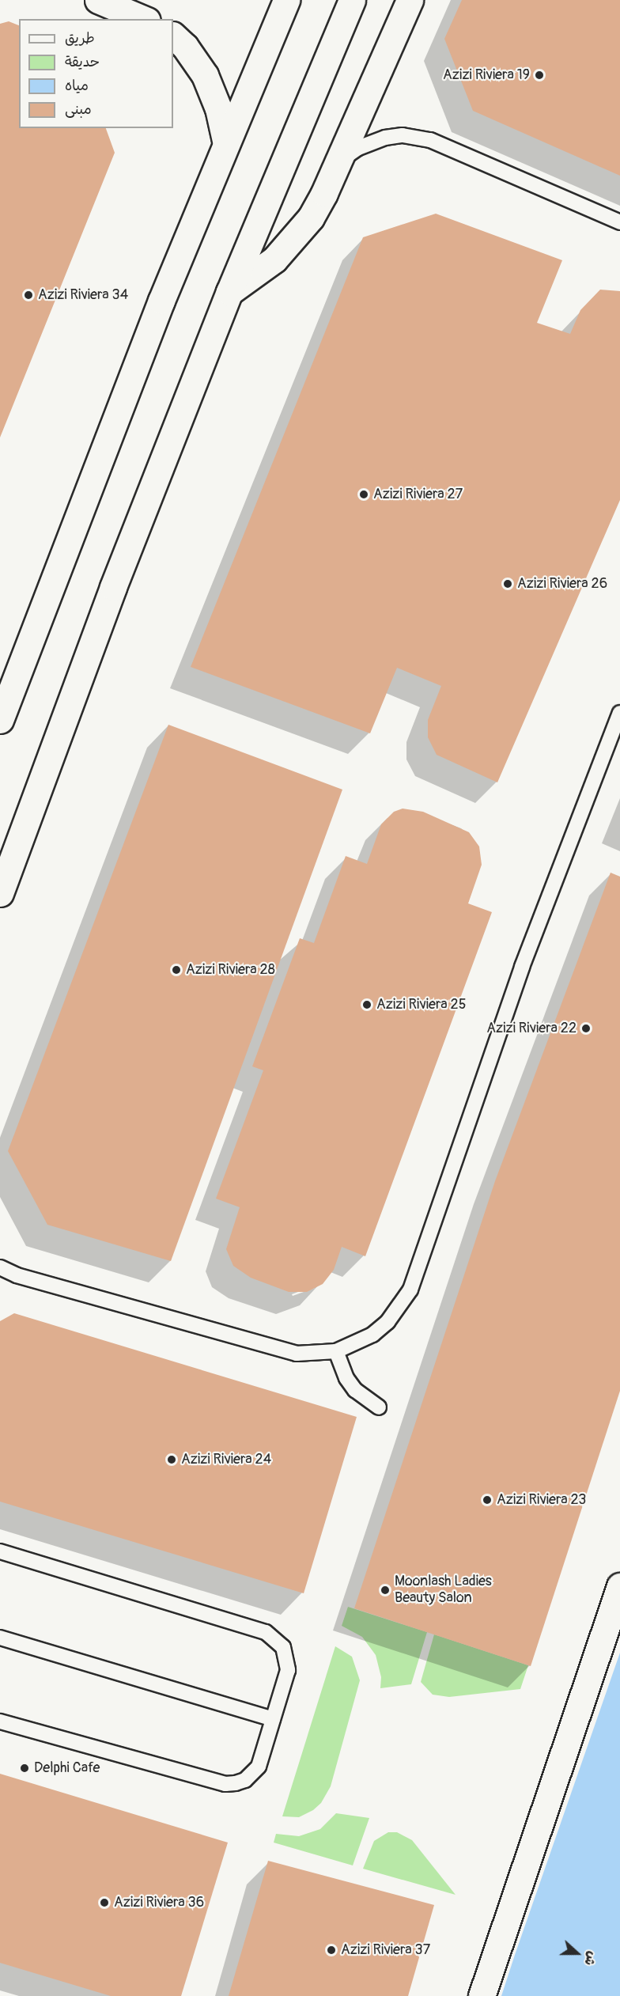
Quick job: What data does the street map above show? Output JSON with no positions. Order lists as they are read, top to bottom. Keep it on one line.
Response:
{"places":["Azizi Riviera 19","Azizi Riviera 34","Azizi Riviera 27","Azizi Riviera 26","Azizi Riviera 28","Azizi Riviera 25","Azizi Riviera 22","Azizi Riviera 24","Azizi Riviera 23","Moonlash Ladies Beauty Salon","Delphi Cafe","Azizi Riviera 36","Azizi Riviera 37"],"legend":["طريق","حديقة","مياه","مبنى"],"north":"right"}
